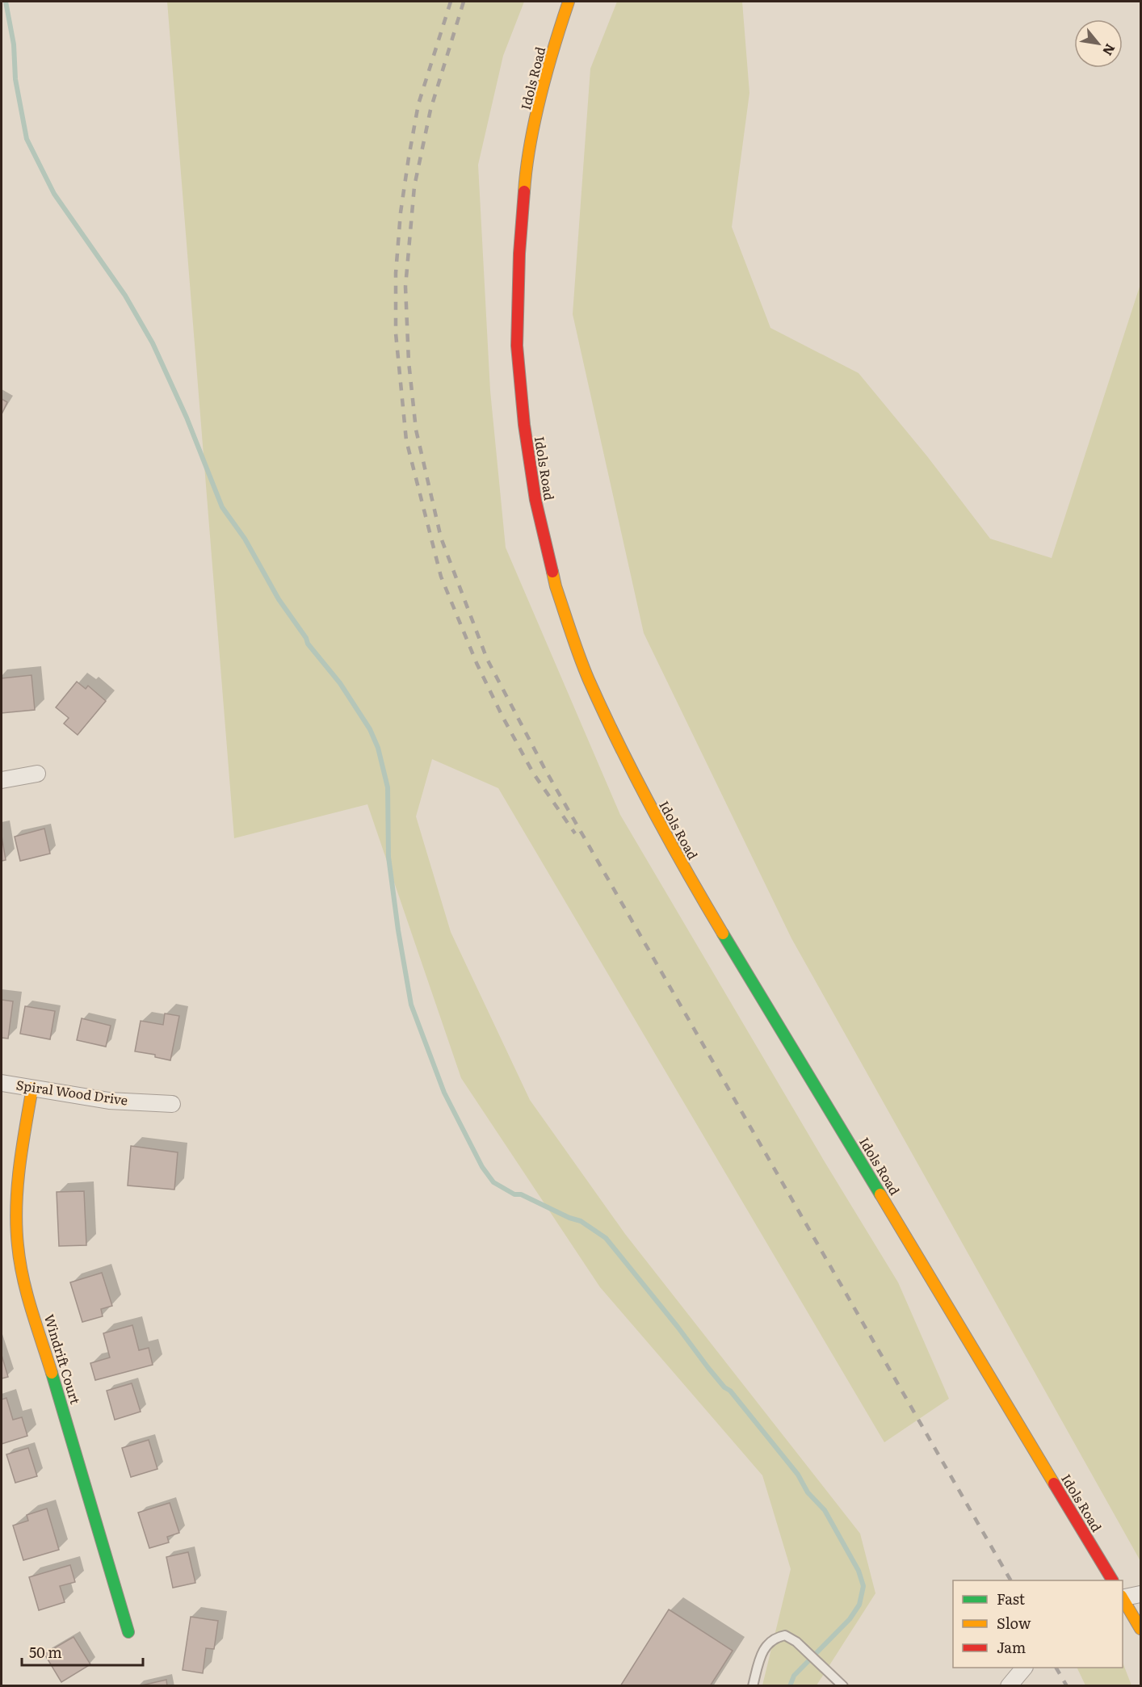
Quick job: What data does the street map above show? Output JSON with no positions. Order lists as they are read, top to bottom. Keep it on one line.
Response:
{"streets":{"main road":["Idols Road","Windrift Court"],"street":["Spiral Wood Drive"]},"crossings":[["Spiral Wood Drive","Windrift Court"]],"legend":["Fast","Slow","Jam"],"scale_bar":"50 m","north":"bottom right"}
